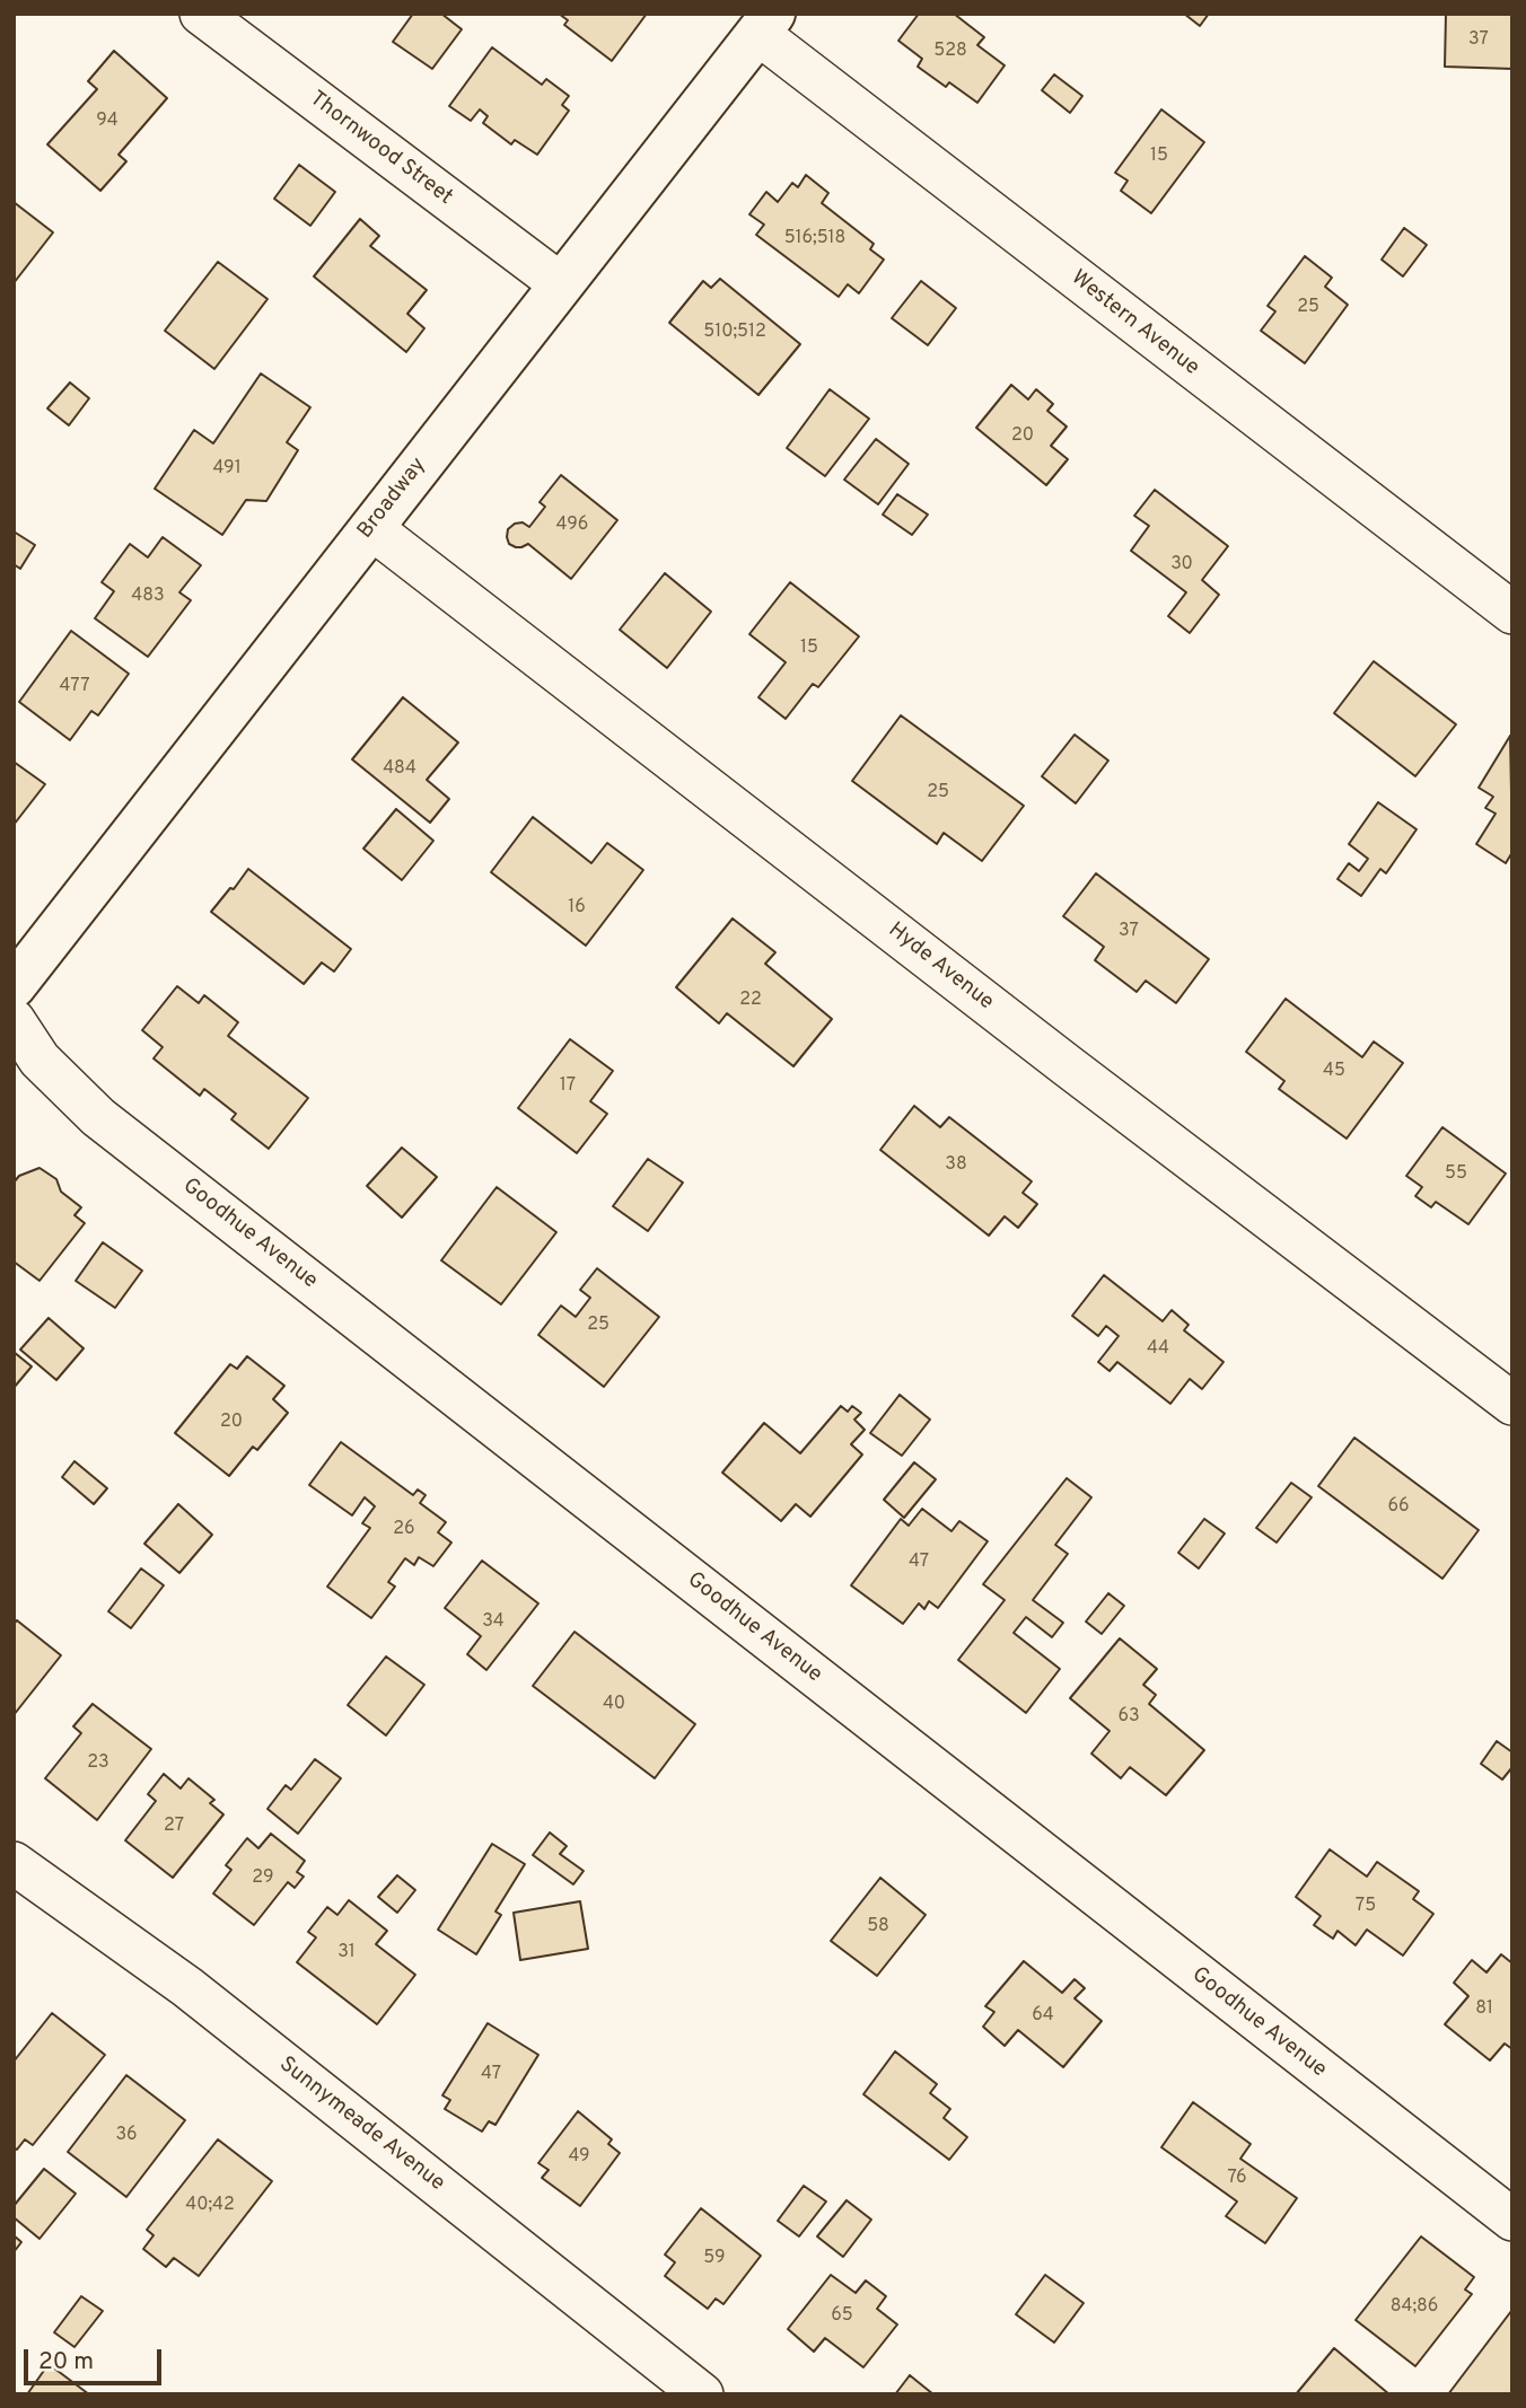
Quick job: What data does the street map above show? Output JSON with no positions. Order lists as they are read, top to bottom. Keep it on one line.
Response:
{"streets":{"main road":["Broadway"],"street":["Thornwood Street","Western Avenue","Hyde Avenue","Goodhue Avenue","Sunnymeade Avenue"]},"crossings":[["Thornwood Street","Broadway"],["Western Avenue","Broadway"],["Broadway","Hyde Avenue"]],"house_numbers":["37","528","94","15","516;518","25","510;512","20","491","496","30","483","15","477","484","25","16","37","22","45","17","38","55","25","44","20","66","26","47","34","40","63","23","27","29","75","58","31","81","64","47","36","49","76","40;42","59","84;86","65"],"scale_bar":"20 m"}
